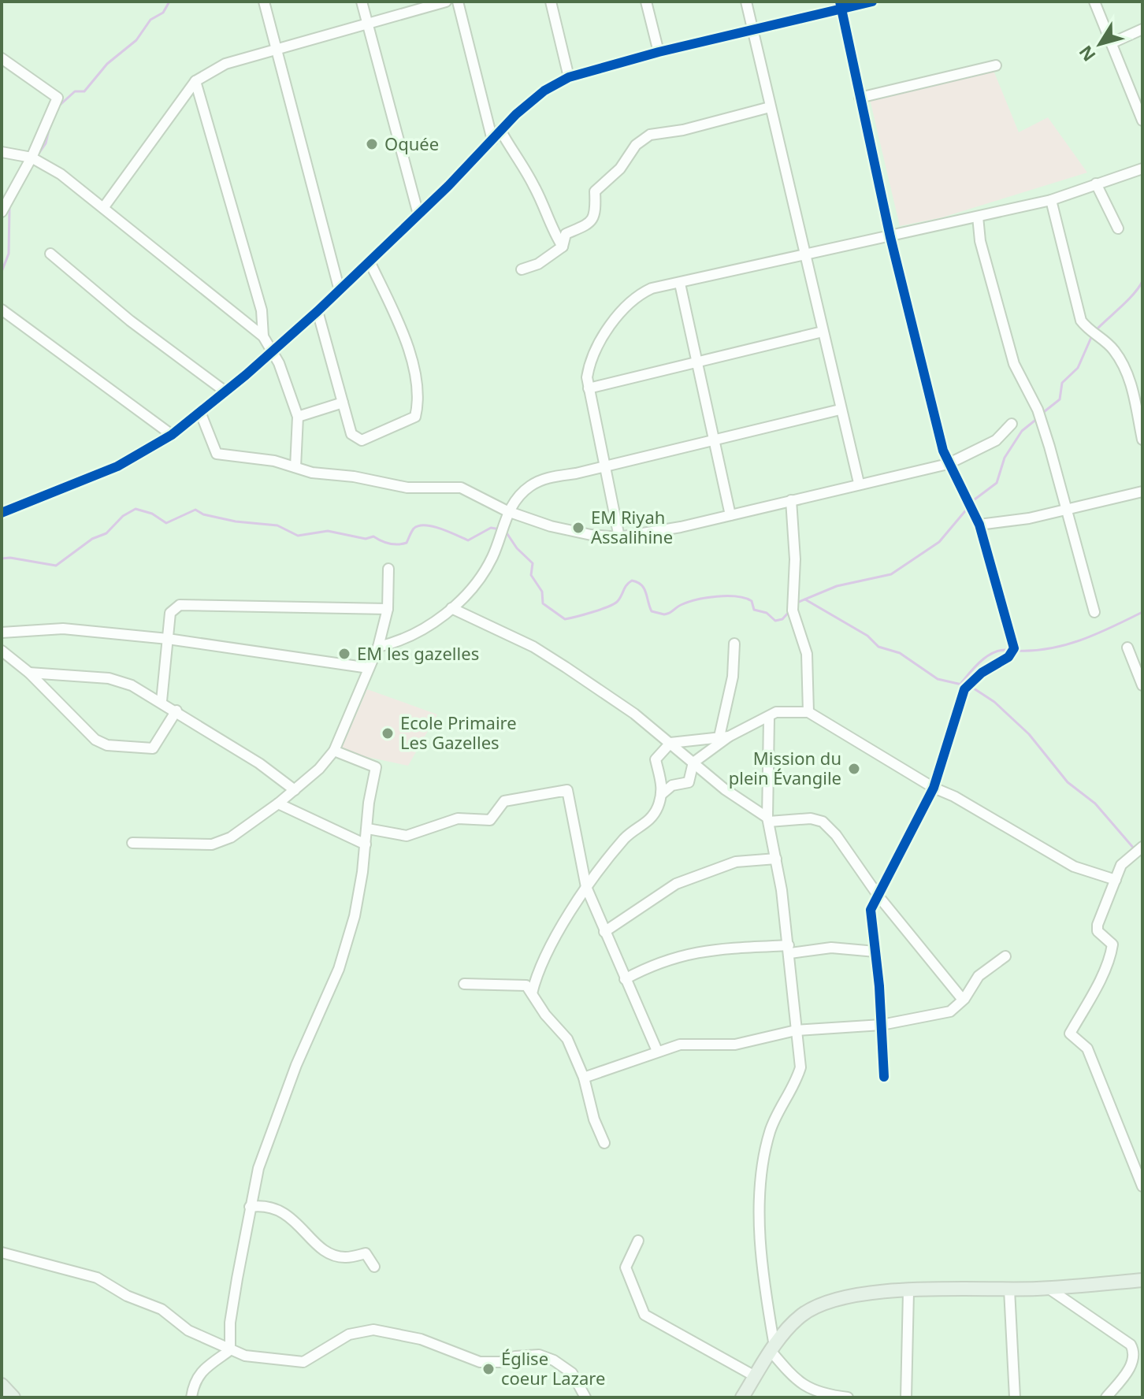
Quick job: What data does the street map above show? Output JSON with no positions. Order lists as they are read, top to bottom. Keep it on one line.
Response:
{"places":["Oquée","EM Riyah Assalihine","EM les gazelles","Ecole Primaire Les Gazelles","Mission du plein Évangile","Église coeur Lazare"],"north":"bottom left"}
